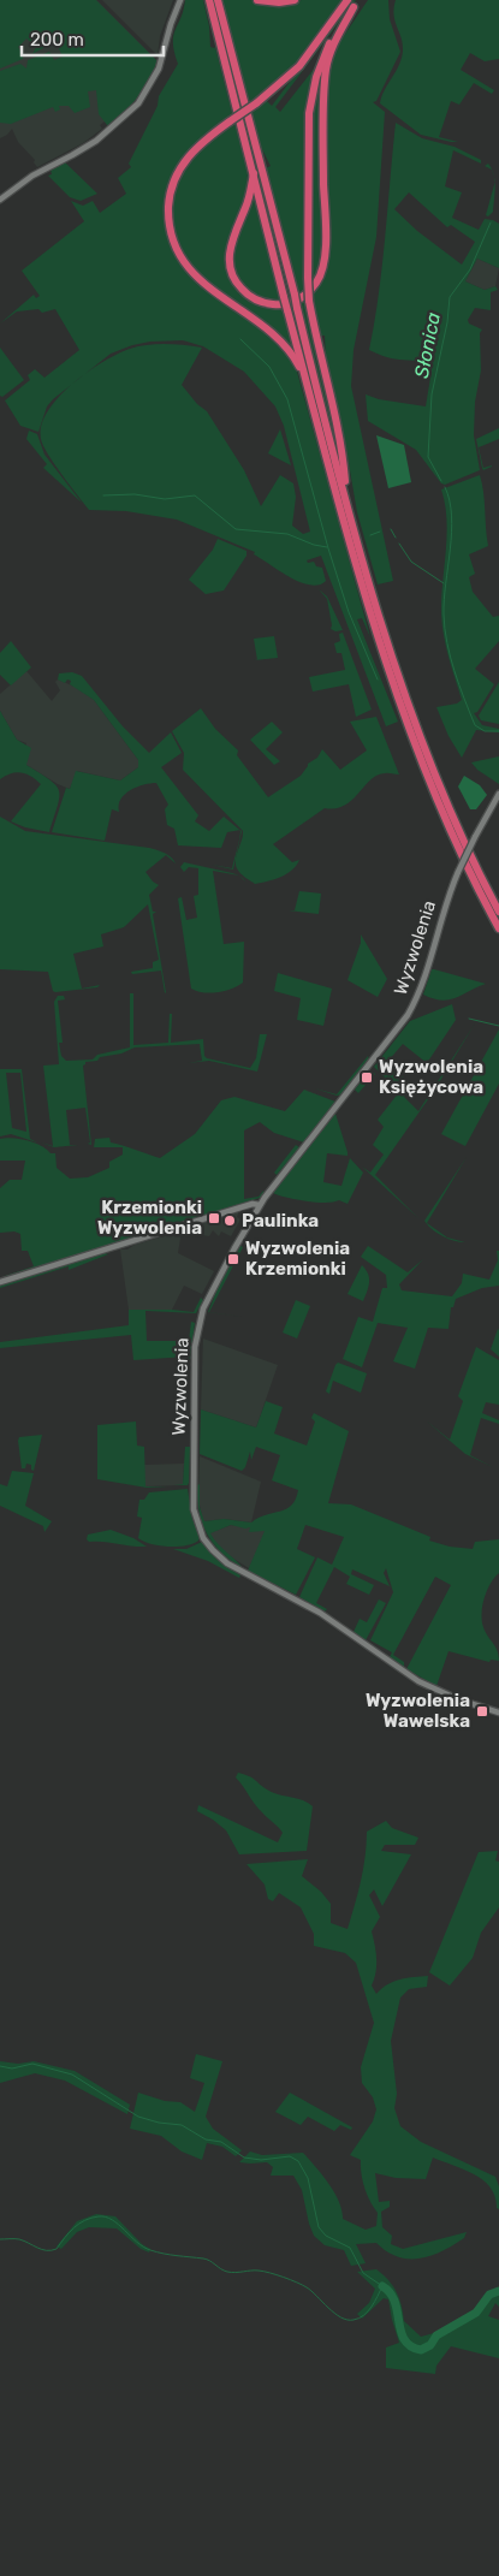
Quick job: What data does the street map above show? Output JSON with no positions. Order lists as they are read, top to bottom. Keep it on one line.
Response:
{"streets":{"street":["Wyzwolenia"]},"water":["Słonica"],"places":{"transit":["Wyzwolenia Księżycowa","Krzemionki Wyzwolenia","Wyzwolenia Krzemionki","Wyzwolenia Wawelska"],"other":["Paulinka"]},"scale_bar":"200 m"}
